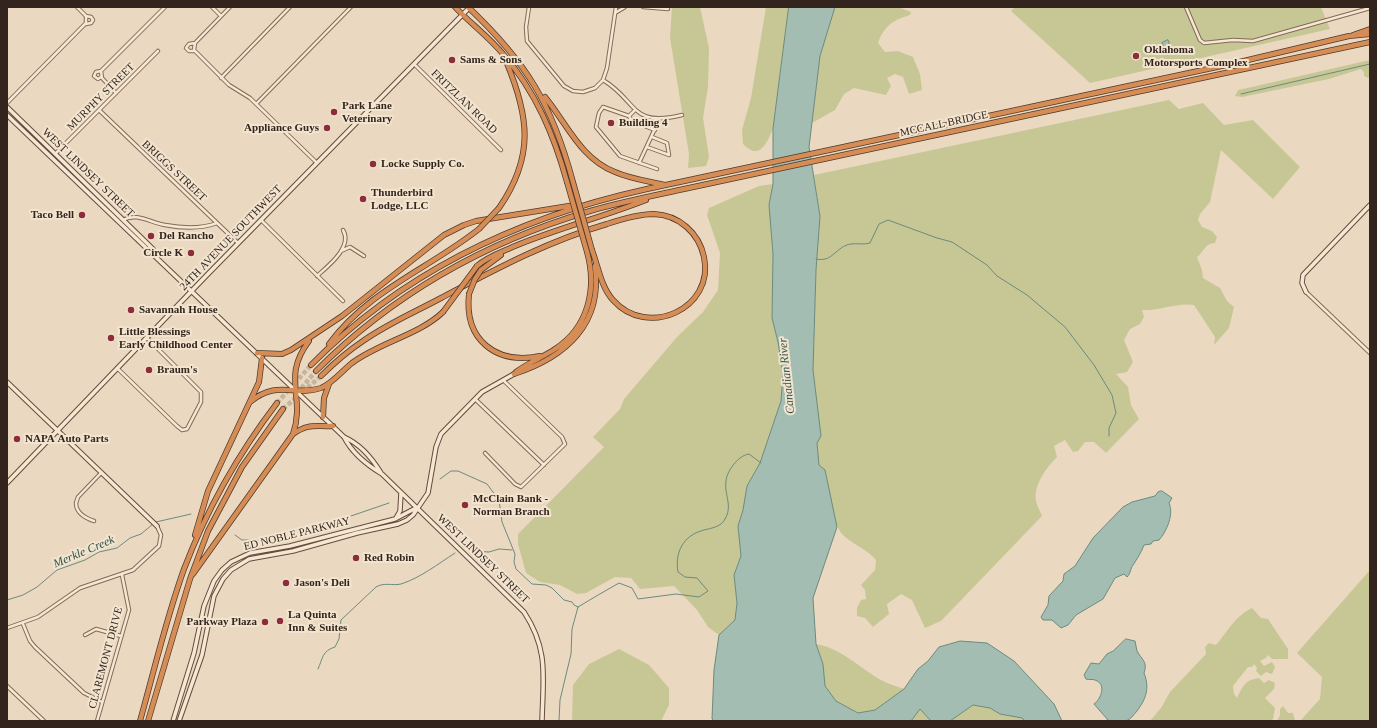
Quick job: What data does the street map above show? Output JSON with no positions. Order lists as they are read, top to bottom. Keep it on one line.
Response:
{"streets":{"highway":["MCCALL BRIDGE"],"main road":["WEST LINDSEY STREET","24TH AVENUE SOUTHWEST","ED NOBLE PARKWAY"],"street":["MURPHY STREET","FRITZLAN ROAD","BRIGGS STREET","CLAREMONT DRIVE"]},"crossings":[["MURPHY STREET","BRIGGS STREET"],["MURPHY STREET","WEST LINDSEY STREET"],["FRITZLAN ROAD","24TH AVENUE SOUTHWEST"],["BRIGGS STREET","24TH AVENUE SOUTHWEST"],["WEST LINDSEY STREET","24TH AVENUE SOUTHWEST"],["WEST LINDSEY STREET","ED NOBLE PARKWAY"]],"water":["Canadian River","Merkle Creek"],"places":["Oklahoma Motorsports Complex","Sams & Sons","Park Lane Veterinary","Building 4","Appliance Guys","Locke Supply Co.","Thunderbird Lodge, LLC","Taco Bell","Del Rancho","Circle K","Savannah House","Little Blessings Early Childhood Center","Braum's","NAPA Auto Parts","McClain Bank - Norman Branch","Red Robin","Jason's Deli","La Quinta Inn & Suites","Parkway Plaza"]}
